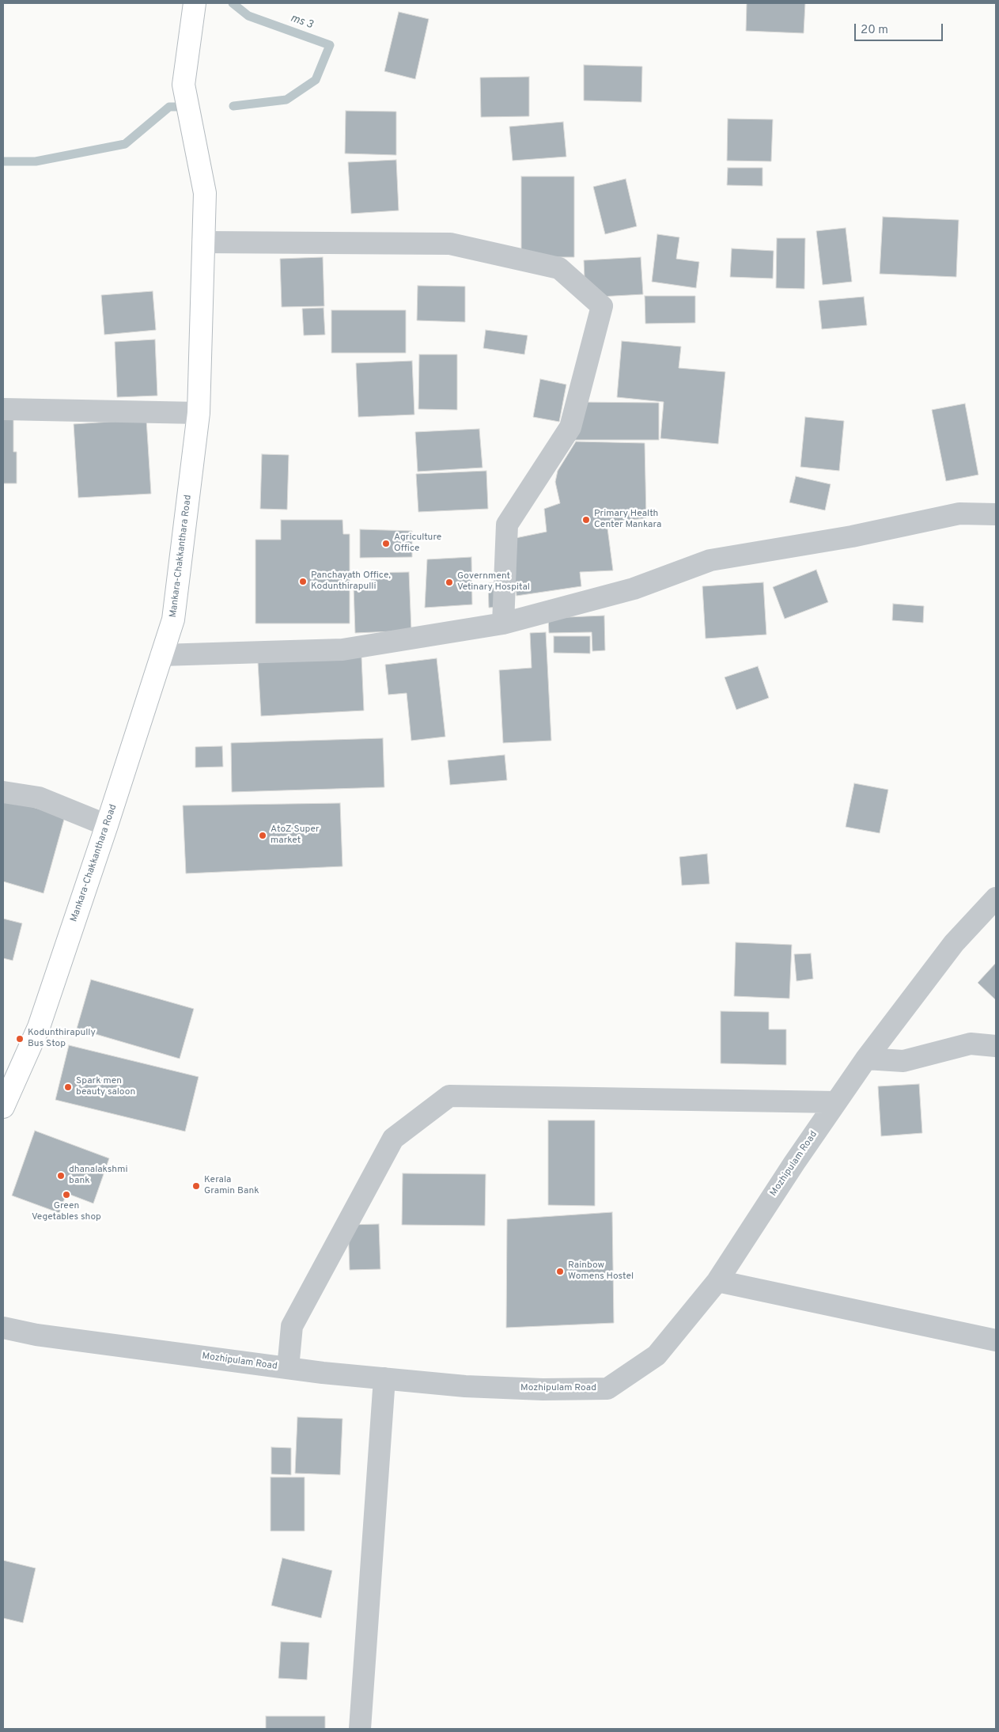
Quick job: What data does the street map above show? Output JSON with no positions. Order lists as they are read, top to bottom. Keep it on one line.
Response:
{"streets":{"main road":["Mankara-Chakkanthara Road"],"street":["Mozhipulam Road"]},"water":["ms 3"],"places":["Primary Health Center Mankara","Agriculture Office","Panchayath Office, Kodunthirapulli","Government Vetinary Hospital","AtoZ Super market","Kodunthirapully Bus Stop","Spark men beauty saloon","dhanalakshmi bank","Kerala Gramin Bank","Green Vegetables shop","Rainbow Womens Hostel"],"scale_bar":"20 m"}
